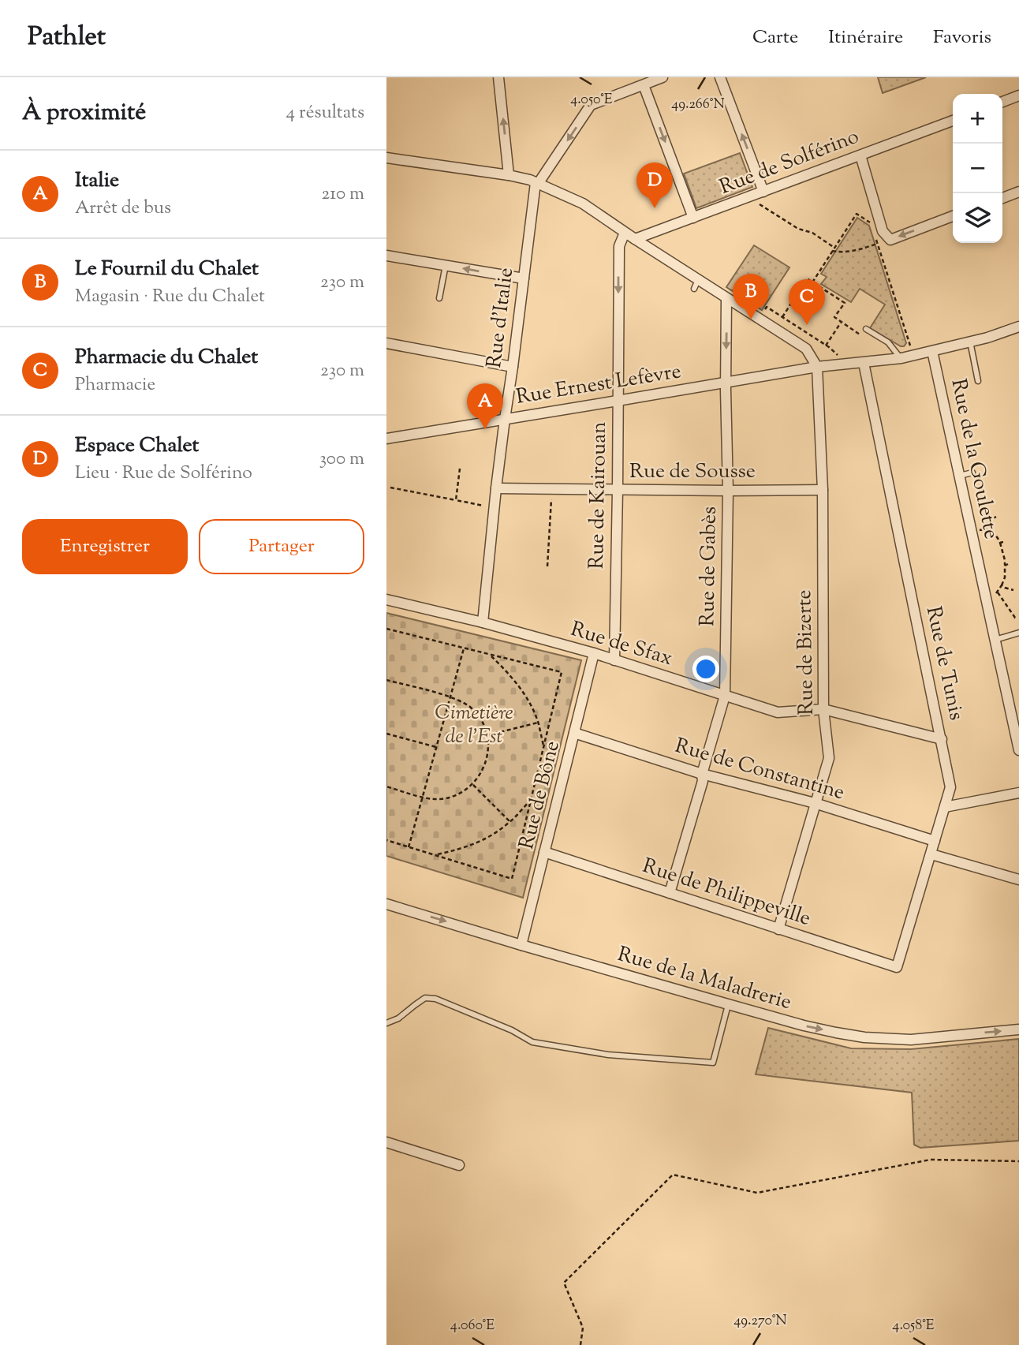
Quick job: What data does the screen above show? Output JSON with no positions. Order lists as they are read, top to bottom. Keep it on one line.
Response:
{"streets":{"street":["Rue de Solférino","Rue d'Italie","Rue Ernest Lefèvre","Rue de la Goulette","Rue de Sousse","Rue de Kairouan","Rue de Gabès","Rue de Sfax","Rue de Bizerte","Rue de Tunis","Rue de Constantine","Rue de Bône","Rue de Philippeville","Rue de la Maladrerie"]},"crossings":[["Rue d'Italie","Rue Ernest Lefèvre"],["Rue d'Italie","Rue de Sousse"],["Rue d'Italie","Rue de Sfax"],["Rue Ernest Lefèvre","Rue de la Goulette"],["Rue Ernest Lefèvre","Rue de Kairouan"],["Rue Ernest Lefèvre","Rue de Gabès"],["Rue Ernest Lefèvre","Rue de Bizerte"],["Rue Ernest Lefèvre","Rue de Tunis"],["Rue de Sousse","Rue de Kairouan"],["Rue de Sousse","Rue de Gabès"],["Rue de Sousse","Rue de Bizerte"],["Rue de Kairouan","Rue de Sfax"],["Rue de Gabès","Rue de Sfax"],["Rue de Gabès","Rue de Constantine"],["Rue de Gabès","Rue de Philippeville"],["Rue de Sfax","Rue de Bizerte"],["Rue de Sfax","Rue de Tunis"],["Rue de Sfax","Rue de Bône"],["Rue de Bizerte","Rue de Constantine"],["Rue de Bizerte","Rue de Philippeville"],["Rue de Tunis","Rue de Constantine"],["Rue de Tunis","Rue de Philippeville"],["Rue de Constantine","Rue de Bône"],["Rue de Bône","Rue de Philippeville"],["Rue de Bône","Rue de la Maladrerie"]],"one_way":["Rue de Kairouan","Rue de la Maladrerie"],"parks":["Cimetière de l'Est"],"page":{"header":"Pathlet","nav":["Carte","Itinéraire","Favoris"],"heading":["À proximité","4 résultats"],"map_buttons":["+","−"],"list":[{"mark":"A","name":"Italie","note":"Arrêt de bus","value":"210 m"},{"mark":"B","name":"Le Fournil du Chalet","note":"Magasin · Rue du Chalet","value":"230 m"},{"mark":"C","name":"Pharmacie du Chalet","note":"Pharmacie","value":"230 m"},{"mark":"D","name":"Espace Chalet","note":"Lieu · Rue de Solférino","value":"300 m"}],"pins":["D","B","C","A"],"buttons":["Enregistrer","Partager"]},"coordinates":["4.050°E","49.266°N","49.270°N","4.060°E","4.058°E"]}
